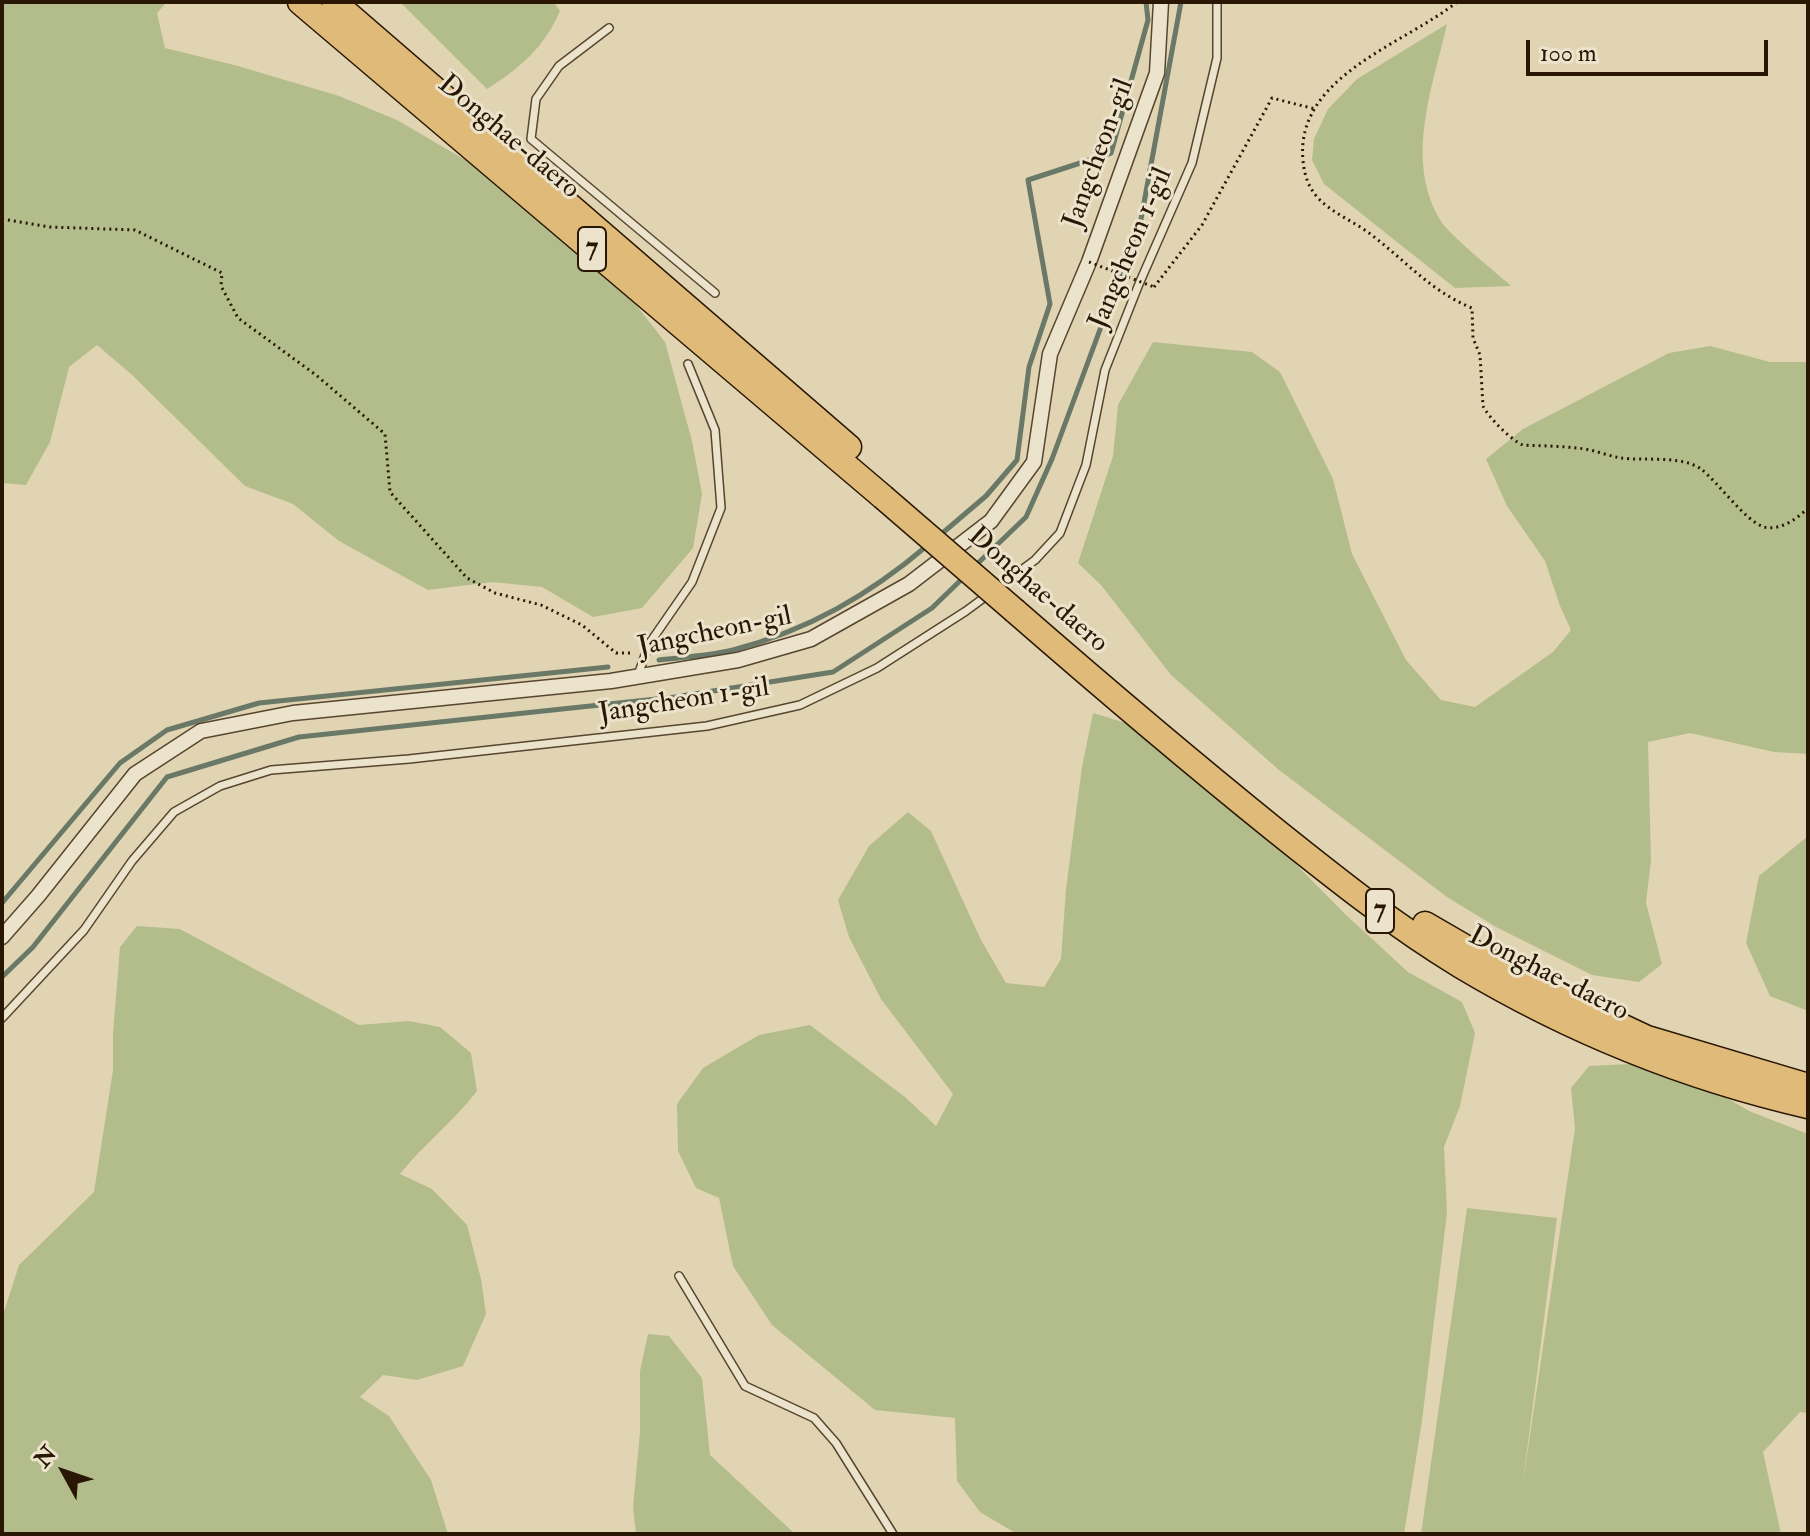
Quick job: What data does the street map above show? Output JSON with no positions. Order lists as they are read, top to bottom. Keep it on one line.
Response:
{"streets":{"main road":["Donghae-daero","7"],"street":["Jangcheon-gil"],"lane":["Jangcheon 1-gil"]},"scale_bar":"100 m","north":"top left"}
